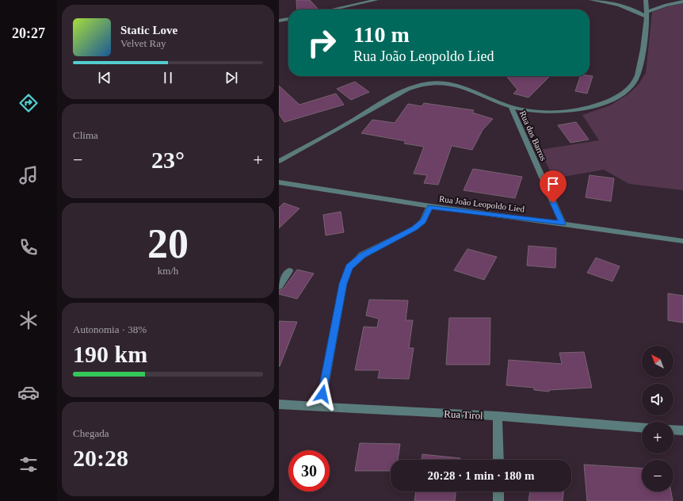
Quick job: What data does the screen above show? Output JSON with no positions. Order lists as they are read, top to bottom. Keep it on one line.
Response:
{"streets":{"street":["Rua dos Barros","Rua João Leopoldo Lied","Rua Tirol"]},"crossings":[["Rua dos Barros","Rua João Leopoldo Lied"]],"north":"top left","page":{"tabs":"20:27","turn":["110 m","Rua João Leopoldo Lied"],"song":["Static Love","Velvet Ray"],"tile":["Clima",["20","km/h"],["Autonomia · 38%","190 km"],["Chegada","20:28"]],"heat":["−","23°","+"],"map_buttons":["+","−"],"limit":"30","trip":"20:28 · 1 min · 180 m"}}
